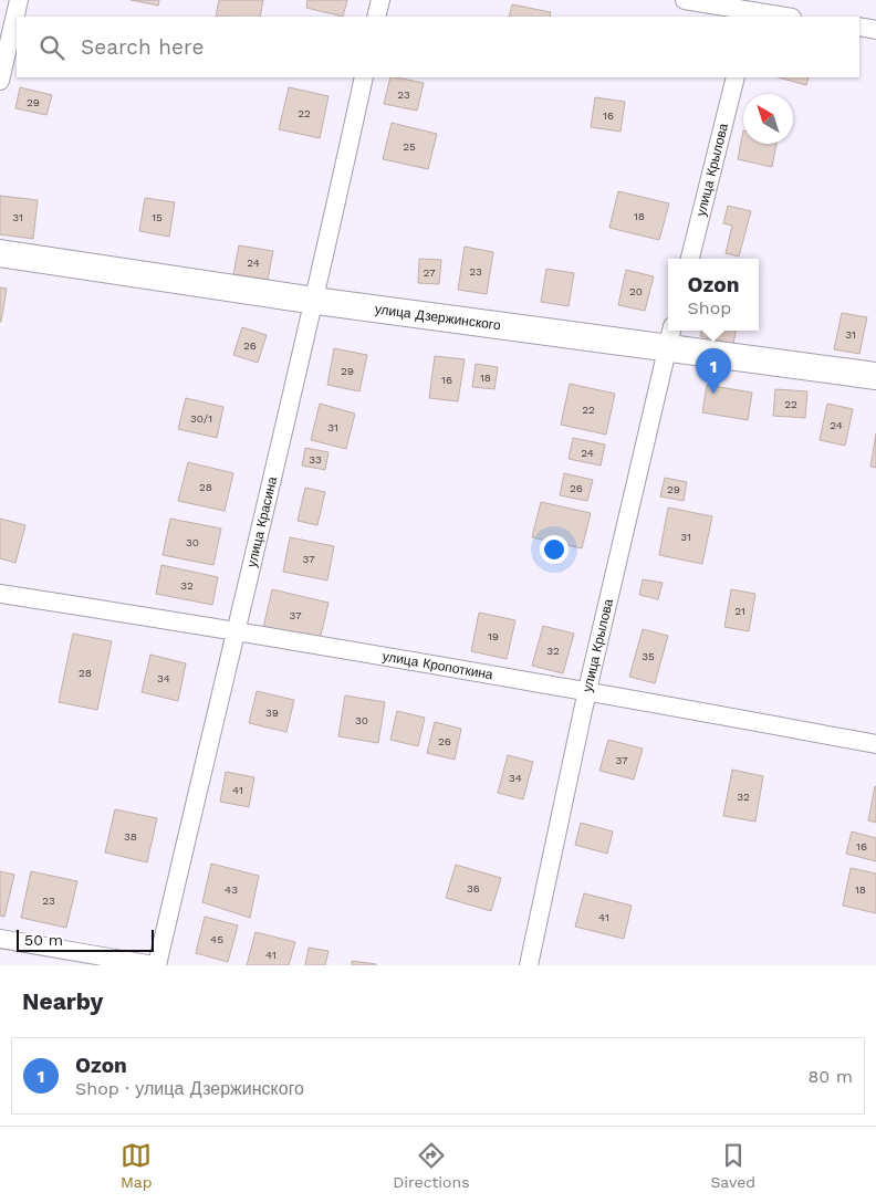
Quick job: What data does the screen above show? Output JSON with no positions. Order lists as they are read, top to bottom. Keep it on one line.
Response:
{"streets":{"street":["улица Крылова","улица Дзержинского","улица Красина","улица Кропоткина"]},"crossings":[["улица Крылова","улица Дзержинского"],["улица Крылова","улица Кропоткина"],["улица Дзержинского","улица Красина"],["улица Красина","улица Кропоткина"]],"house_numbers":["23","29","22","16","25","18","31","15","24","23","27","20","31","26","29","18","16","22","22","30/1","24","31","24","33","28","26","29","31","30","37","32","21","37","19","32","35","28","34","39","30","26","37","34","41","32","38","16","36","43","18","23","41","45","41"],"scale_bar":"50 m","north":"top left","page":{"search":"Search here","popup":["Ozon","Shop"],"pins":"1","scale":"50 m","heading":"Nearby","list":[{"mark":"1","name":"Ozon","note":"Shop · улица Дзержинского","value":"80 m"}],"nav":["Map","Directions","Saved"]}}
